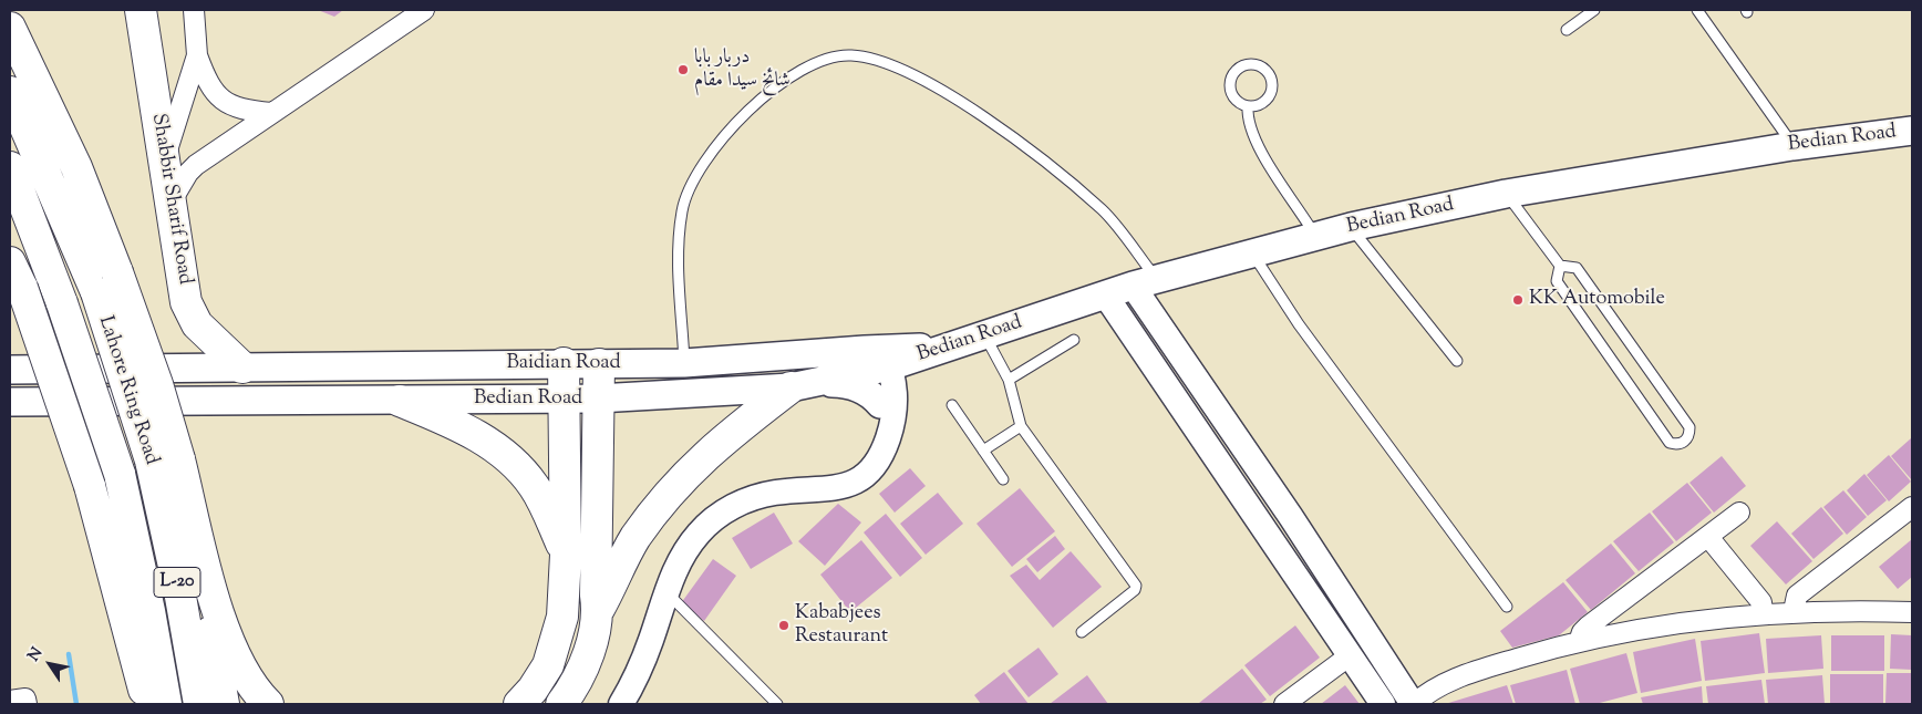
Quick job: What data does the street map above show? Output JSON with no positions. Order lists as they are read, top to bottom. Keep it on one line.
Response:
{"streets":{"main road":["Bedian Road","Shabbir Sharif Road","Baidian Road","Lahore Ring Road","L-20"]},"crossings":[["Bedian Road","Baidian Road"],["Shabbir Sharif Road","Baidian Road"]],"places":["دربار بابا شائخ سیدا مقام","KK Automobile","Kababjees Restaurant"],"north":"top left"}
